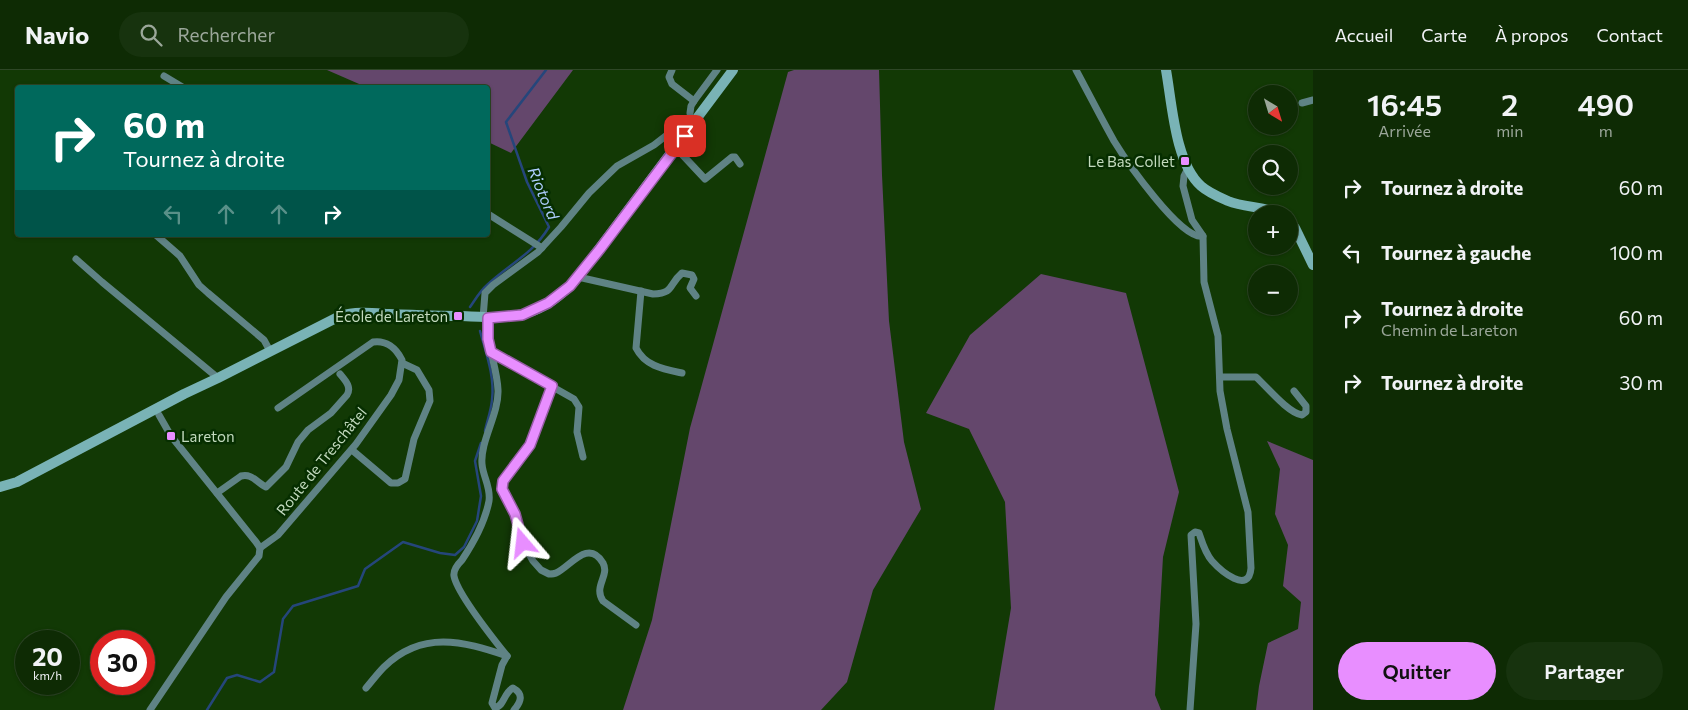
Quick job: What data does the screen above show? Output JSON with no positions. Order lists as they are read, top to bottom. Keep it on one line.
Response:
{"streets":{"street":["Route de Treschâtel"]},"water":["Riotord"],"places":{"transit":["Le Bas Collet","École de Lareton","Lareton"]},"north":"bottom right","page":{"header":"Navio","search":"Rechercher","nav":["Accueil","Carte","À propos","Contact"],"eta":["16:45","Arrivée","2","min","490","m"],"map_buttons":["+","−"],"turn":["60 m","Tournez à droite"],"list":[{"name":"Tournez à droite","value":"60 m"},{"name":"Tournez à gauche","value":"100 m"},{"name":"Tournez à droite","note":"Chemin de Lareton","value":"60 m"},{"name":"Tournez à droite","value":"30 m"}],"speed":"20 km/h","limit":"30","buttons":["Quitter","Partager"]}}
